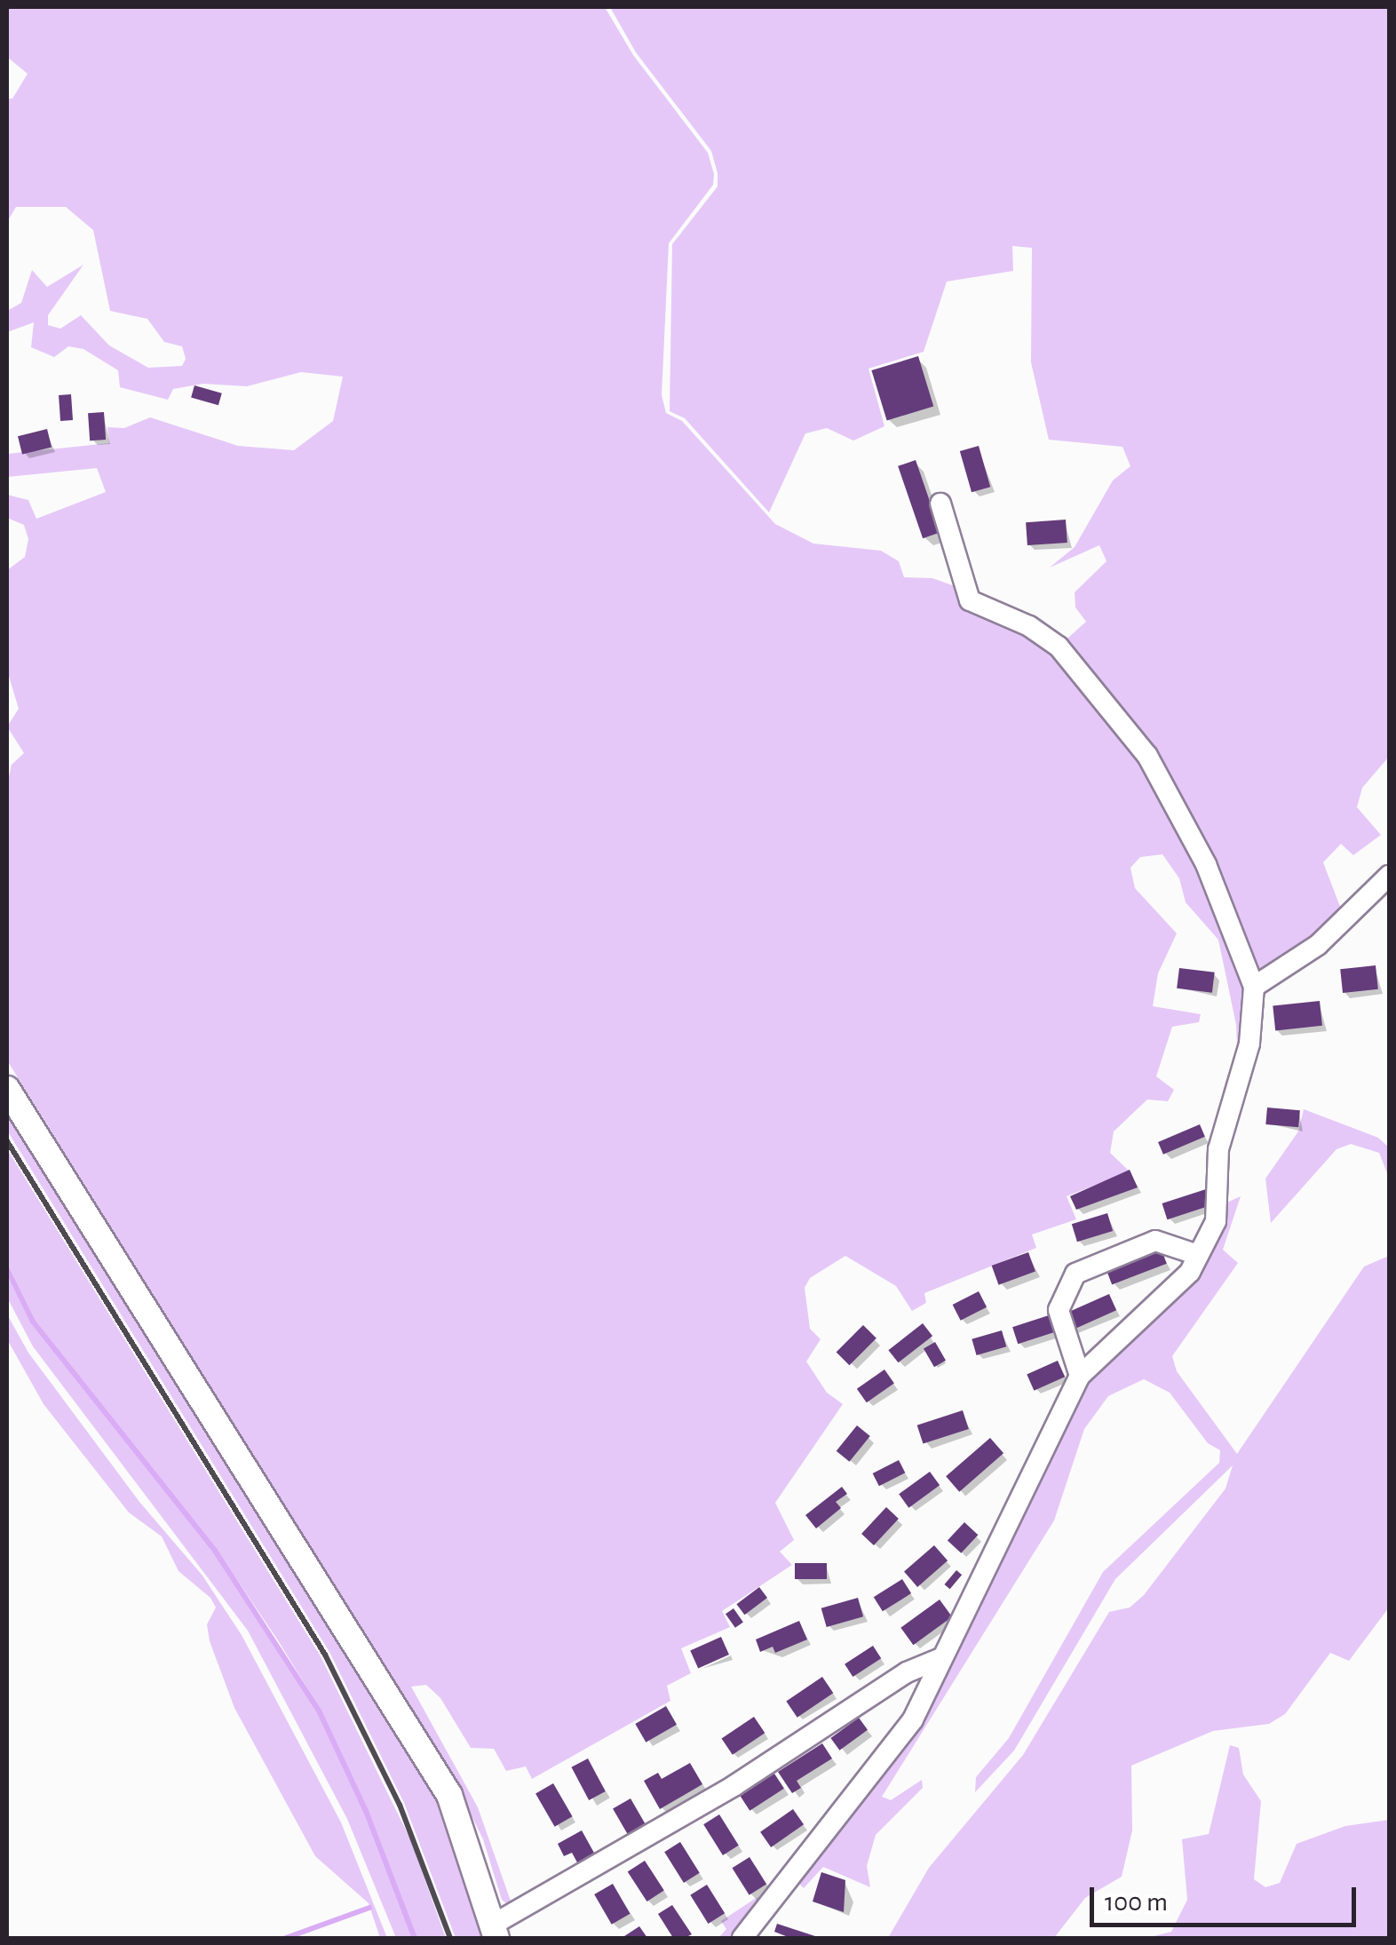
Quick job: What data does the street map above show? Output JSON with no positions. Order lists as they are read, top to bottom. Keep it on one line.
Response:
{"scale_bar":"100 m"}
